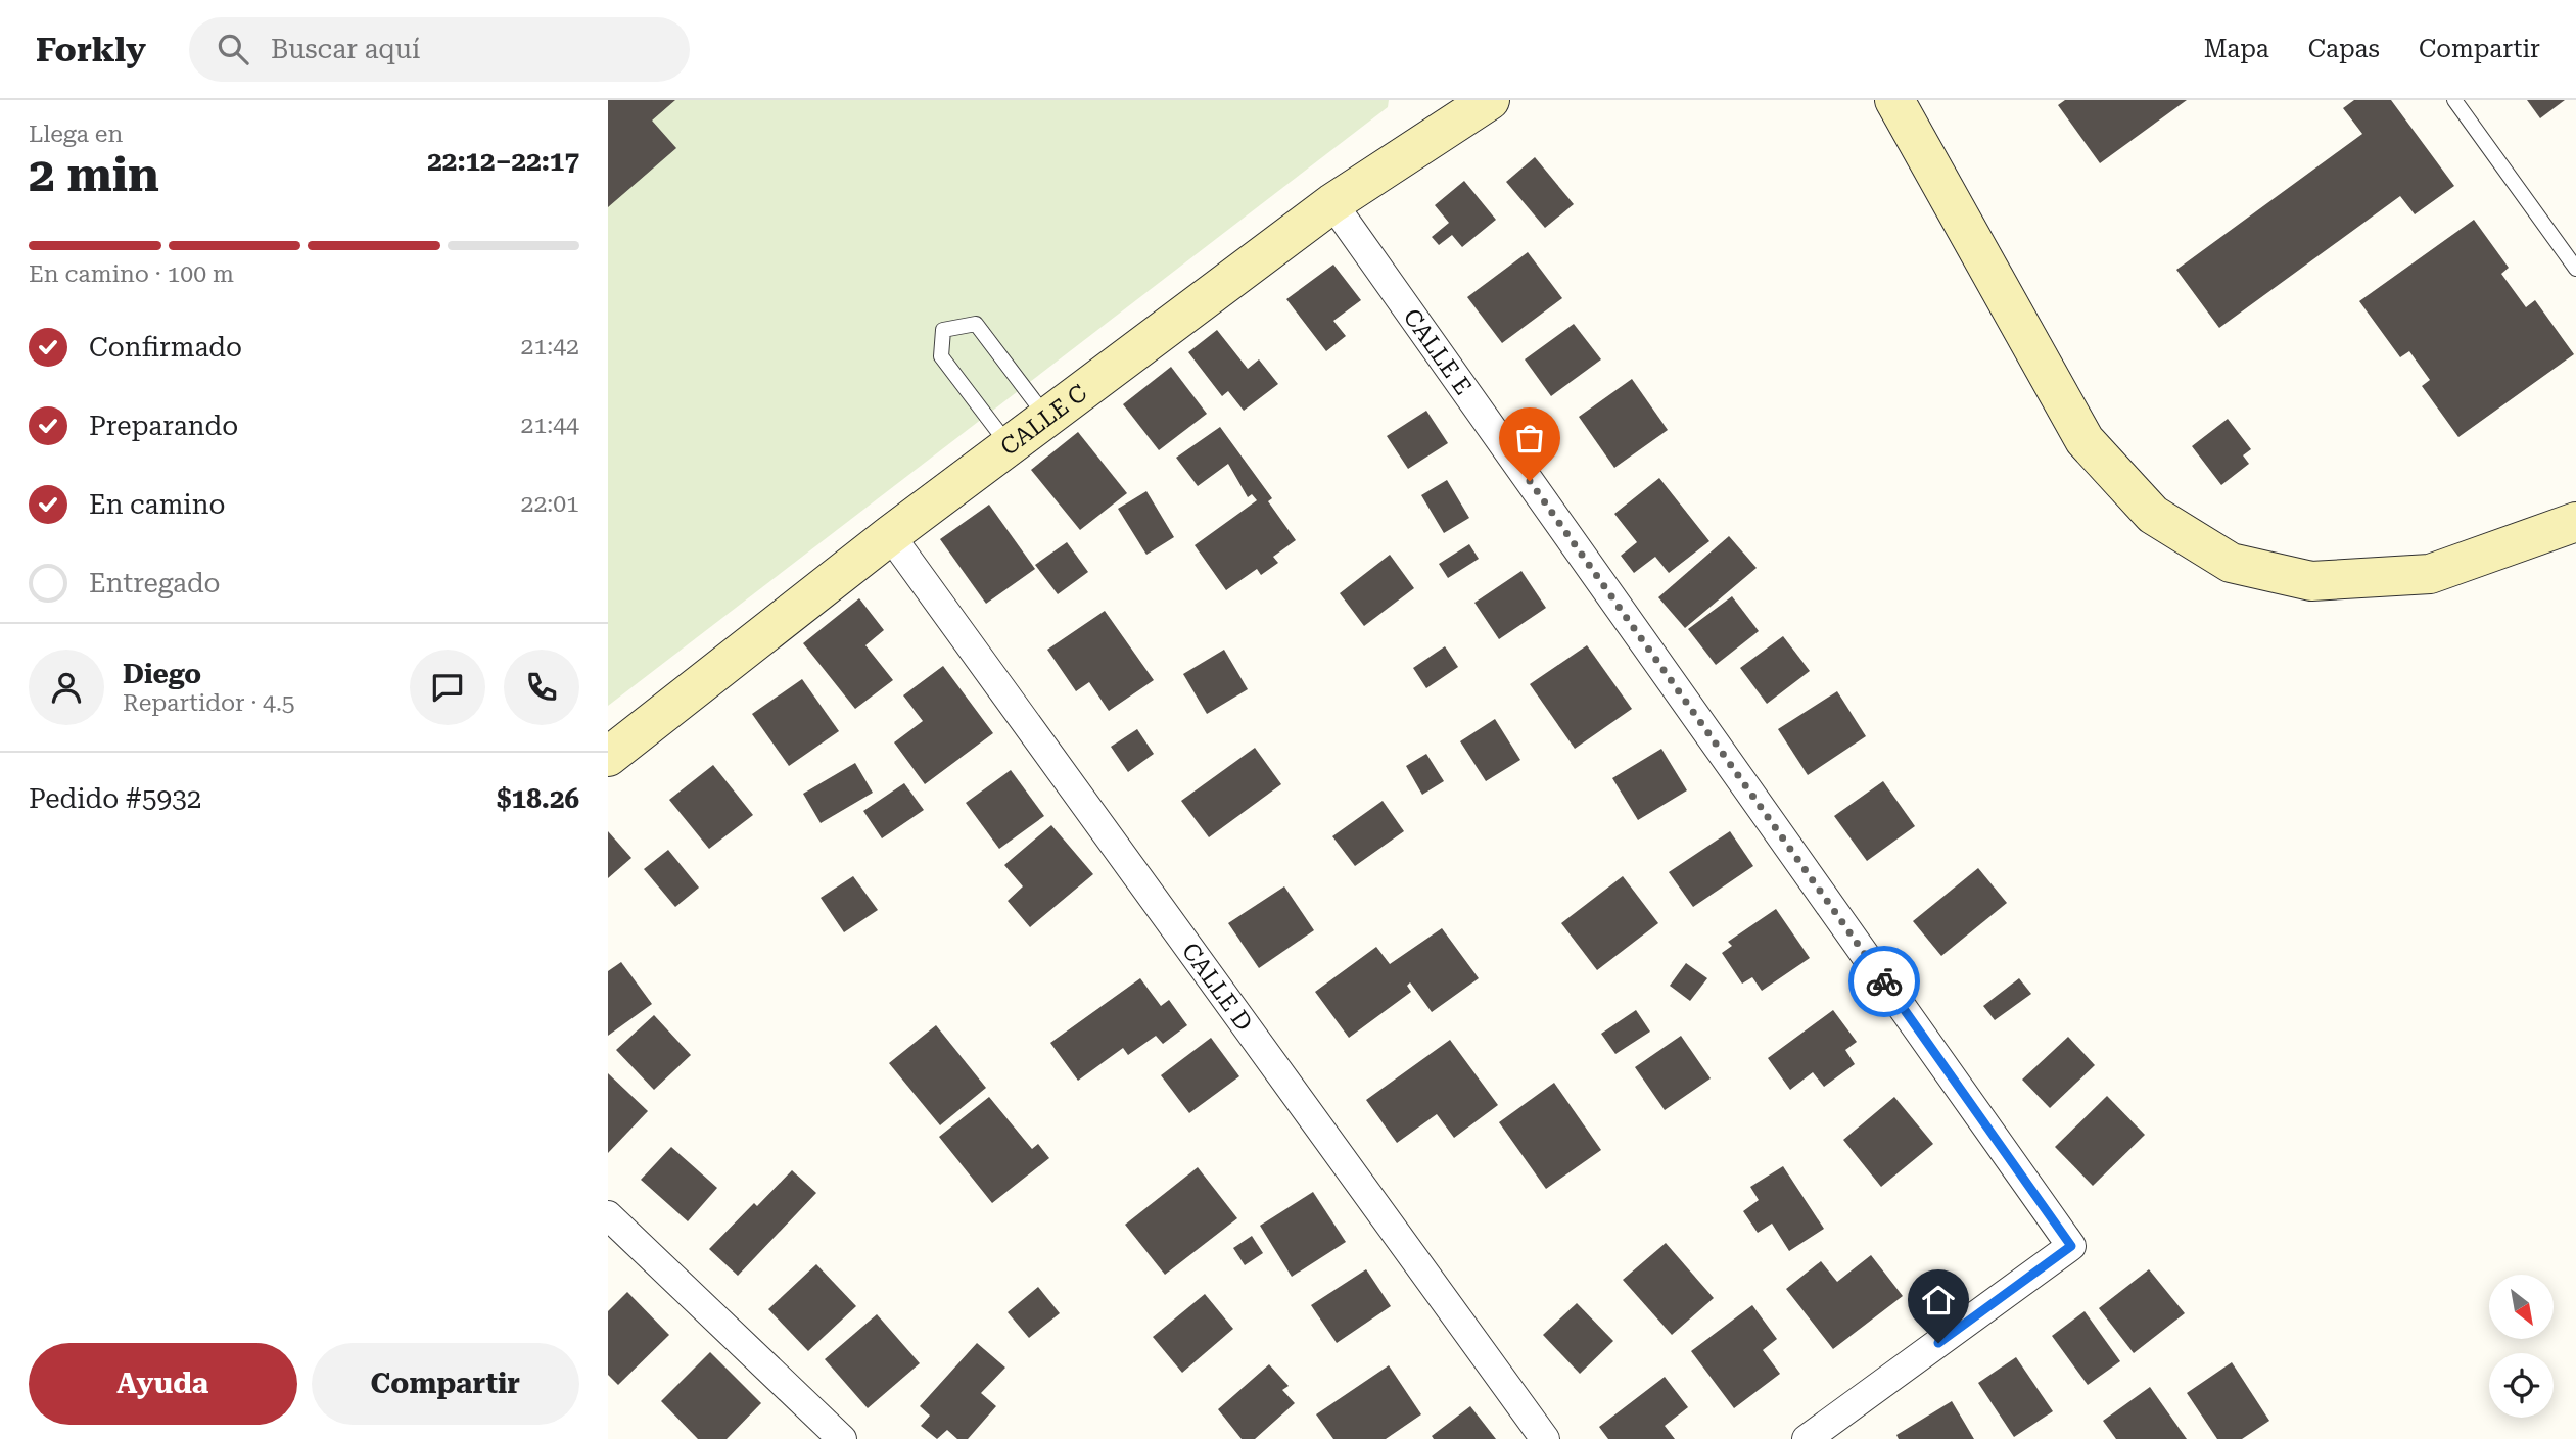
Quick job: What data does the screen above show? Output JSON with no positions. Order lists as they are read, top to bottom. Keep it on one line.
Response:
{"streets":{"street":["CALLE E","CALLE C","CALLE D"]},"crossings":[["CALLE E","CALLE C"],["CALLE C","CALLE D"]],"north":"bottom right","page":{"header":"Forkly","search":"Buscar aquí","nav":["Mapa","Capas","Compartir"],"heading":["2 min","Llega en","22:12–22:17"],"panel":["Diego","Repartidor · 4.5","Pedido #5932","$18.26"],"bar":"En camino · 100 m","list":[["Confirmado","21:42"],["Preparando","21:44"],["En camino","22:01"],"Entregado"],"buttons":["Ayuda","Compartir"]}}
